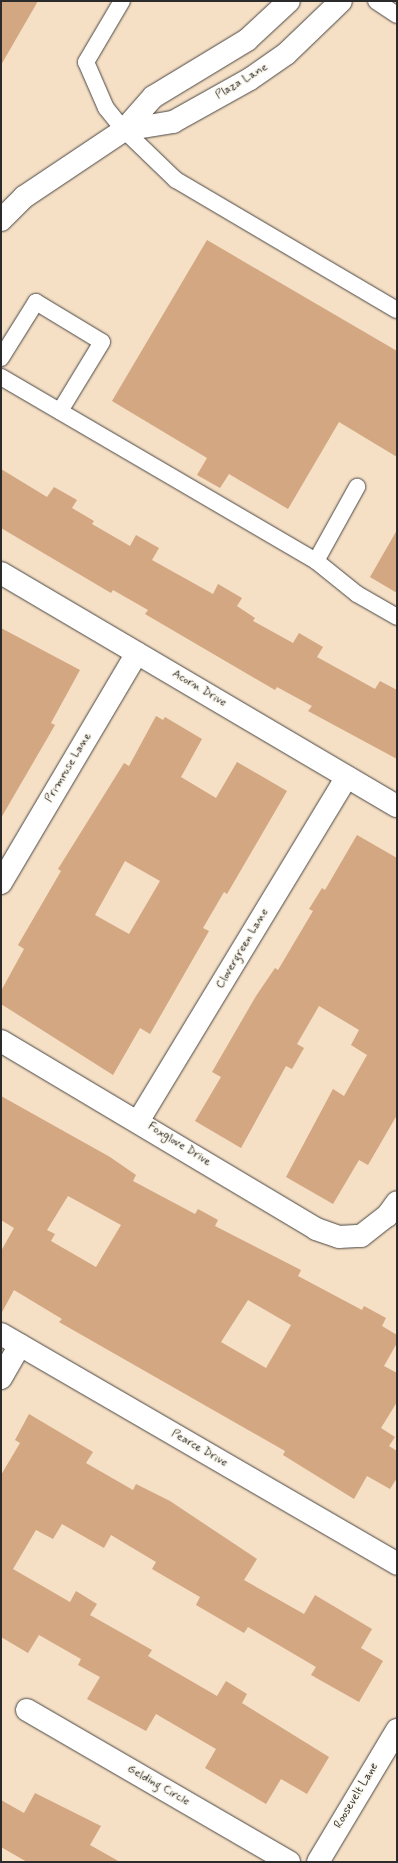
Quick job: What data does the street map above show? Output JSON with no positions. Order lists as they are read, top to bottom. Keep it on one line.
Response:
{"streets":{"street":["Plaza Lane","Acorn Drive","Primrose Lane","Clovergreen Lane","Foxglove Drive","Pearce Drive","Gelding Circle","Roosevelt Lane"]},"crossings":[["Acorn Drive","Primrose Lane"],["Acorn Drive","Clovergreen Lane"],["Clovergreen Lane","Foxglove Drive"]]}
